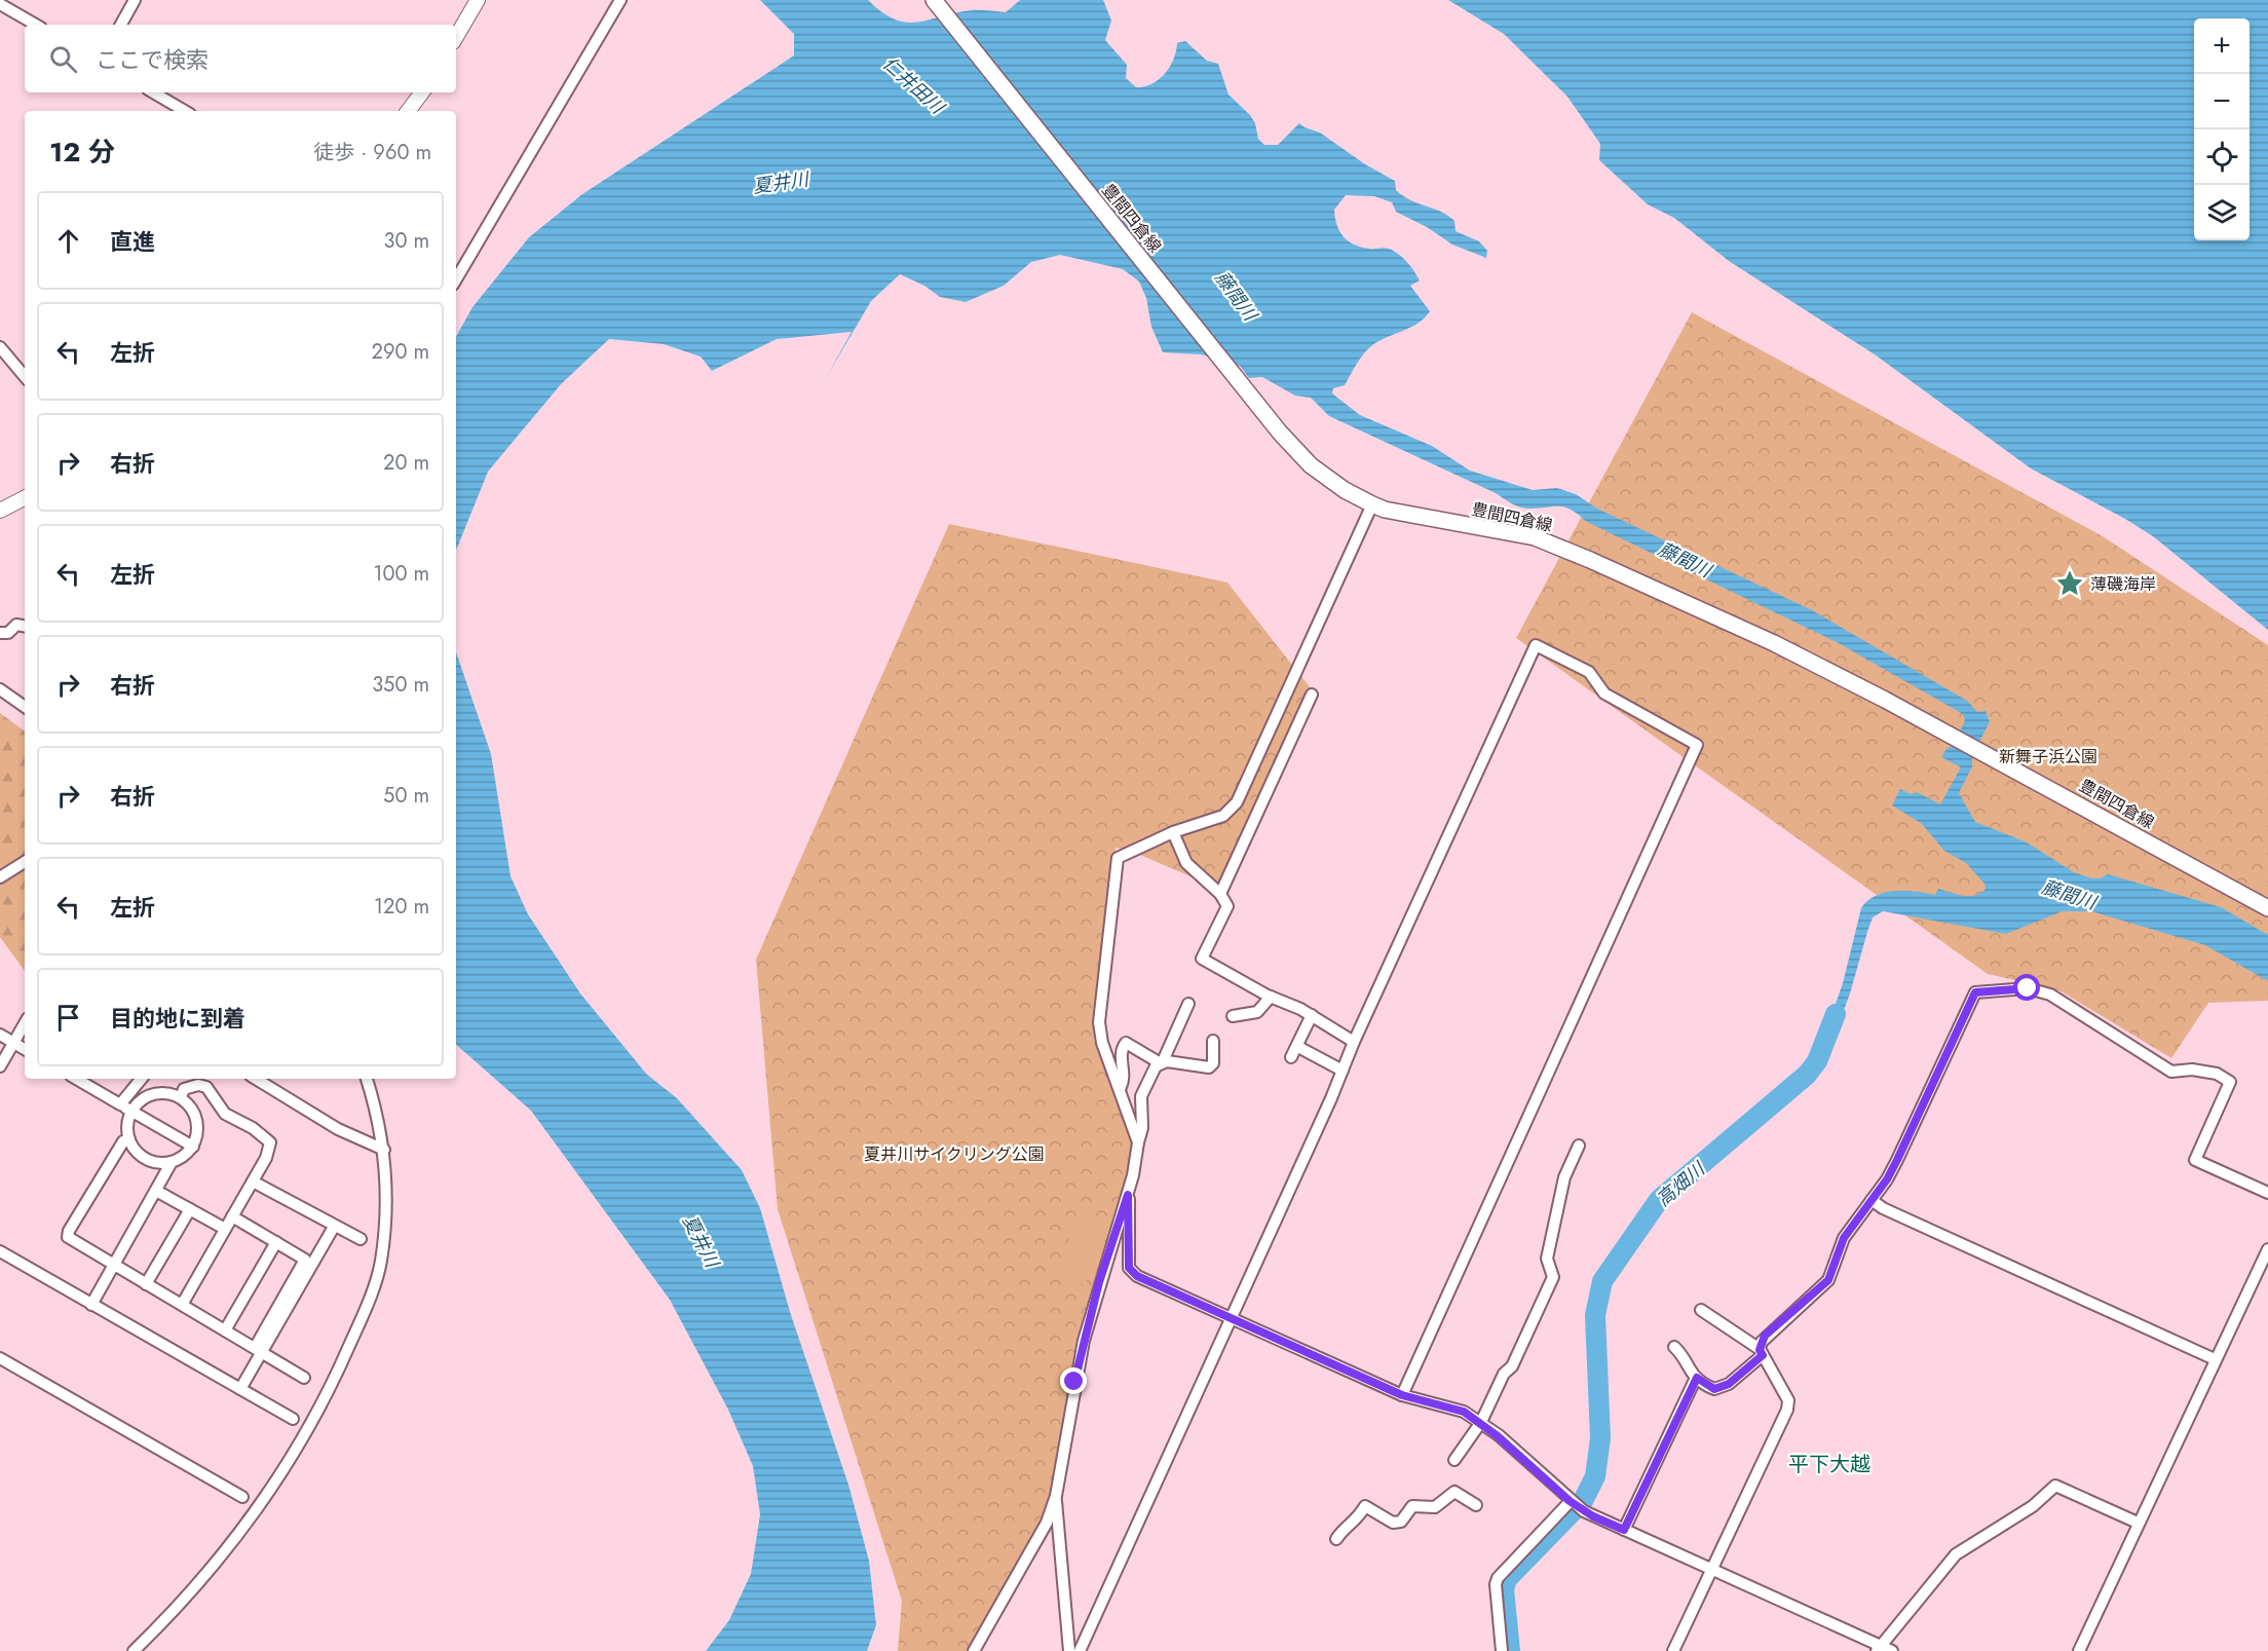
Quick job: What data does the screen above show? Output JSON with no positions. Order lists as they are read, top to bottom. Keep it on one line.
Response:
{"streets":{"main road":["豊間四倉線"]},"districts":["平下大越"],"water":["仁井田川","夏井川","藤間川","高畑川"],"parks":["新舞子浜公園","夏井川サイクリング公園"],"places":{"place":["薄磯海岸"]},"page":{"map_buttons":["+","−"],"search":"ここで検索","heading":["12 分","徒歩 · 960 m"],"list":[["直進","30 m"],["左折","290 m"],["右折","20 m"],["左折","100 m"],["右折","350 m"],["右折","50 m"],["左折","120 m"],"目的地に到着"]}}
